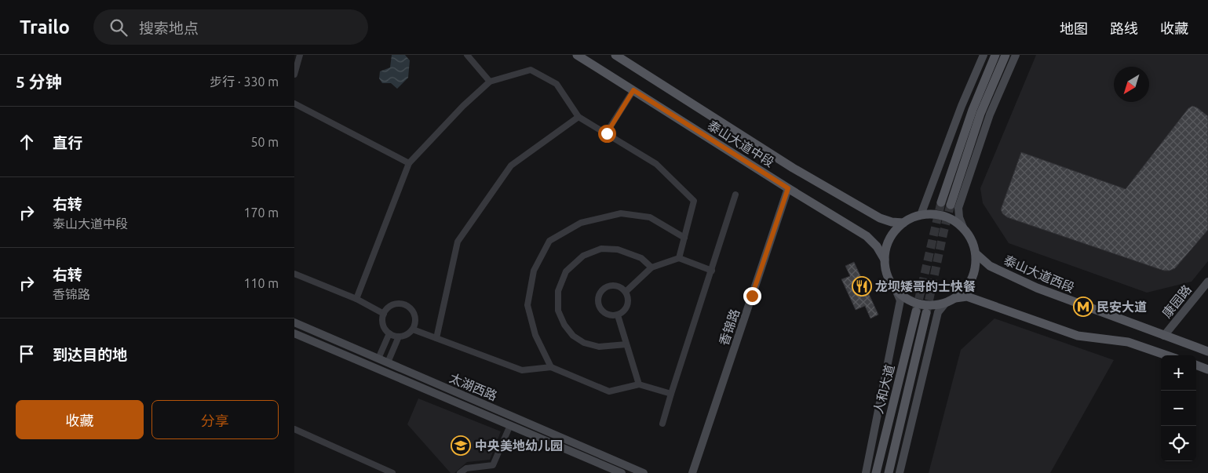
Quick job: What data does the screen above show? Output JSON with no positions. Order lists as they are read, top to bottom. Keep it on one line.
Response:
{"streets":{"main road":["泰山大道中段","泰山大道西段","康园路","香锦路","太湖西路","人和大道"]},"crossings":[["泰山大道中段","泰山大道西段"],["泰山大道中段","香锦路"],["泰山大道西段","康园路"]],"places":{"restaurant":["龙坝矮哥的士快餐"],"metro station":["民安大道"],"school or university":["中央美地幼儿园"]},"north":"bottom left","page":{"header":"Trailo","search":"搜索地点","nav":["地图","路线","收藏"],"heading":["5 分钟","步行 · 330 m"],"list":[["直行","50 m"],["右转","泰山大道中段","170 m"],["右转","香锦路","110 m"],"到达目的地"],"map_buttons":["+","−"],"buttons":["收藏","分享"]}}
